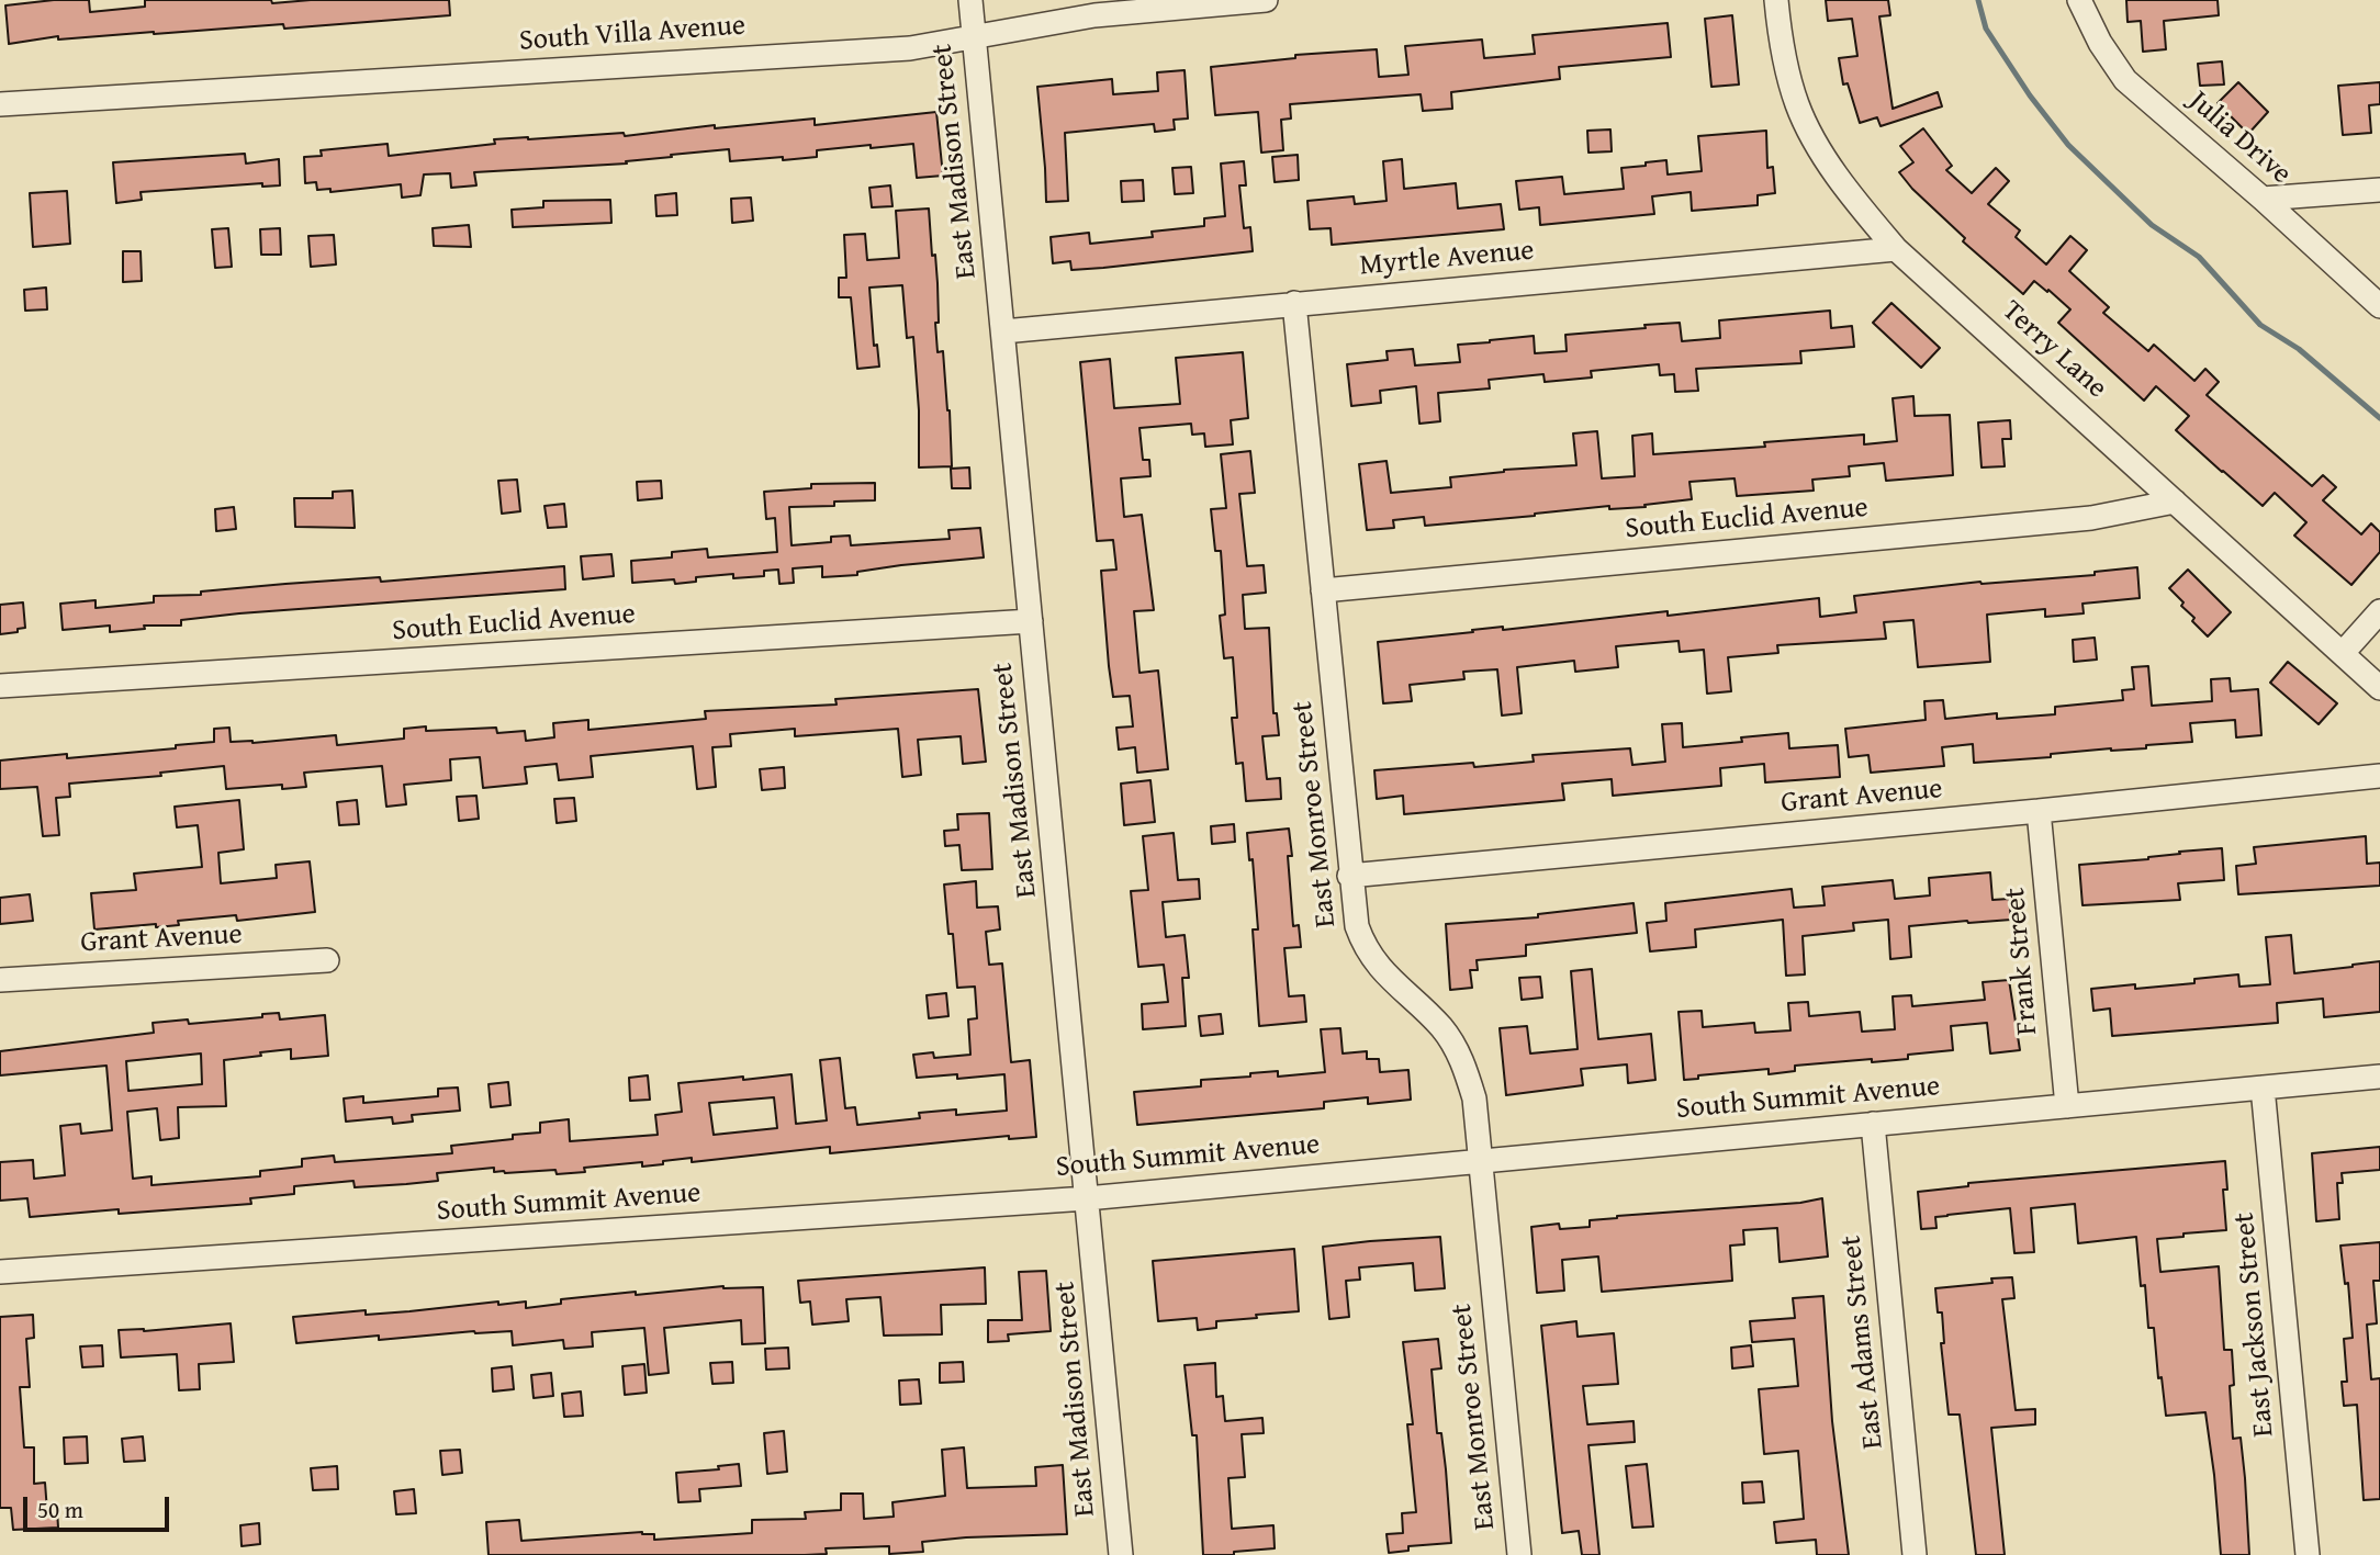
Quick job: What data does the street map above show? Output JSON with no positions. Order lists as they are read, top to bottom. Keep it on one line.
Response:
{"streets":{"street":["South Villa Avenue","Julia Drive","East Madison Street","Myrtle Avenue","Terry Lane","South Euclid Avenue","Grant Avenue","East Monroe Street","Frank Street","South Summit Avenue","East Jackson Street","East Adams Street"]},"crossings":[["South Villa Avenue","East Madison Street"],["East Madison Street","Myrtle Avenue"],["East Madison Street","South Euclid Avenue"],["East Madison Street","South Summit Avenue"],["Myrtle Avenue","Terry Lane"],["Myrtle Avenue","East Monroe Street"],["Terry Lane","South Euclid Avenue"],["South Euclid Avenue","East Monroe Street"],["Grant Avenue","East Monroe Street"],["Grant Avenue","Frank Street"],["East Monroe Street","South Summit Avenue"],["Frank Street","South Summit Avenue"],["South Summit Avenue","East Jackson Street"],["South Summit Avenue","East Adams Street"]],"scale_bar":"50 m"}
